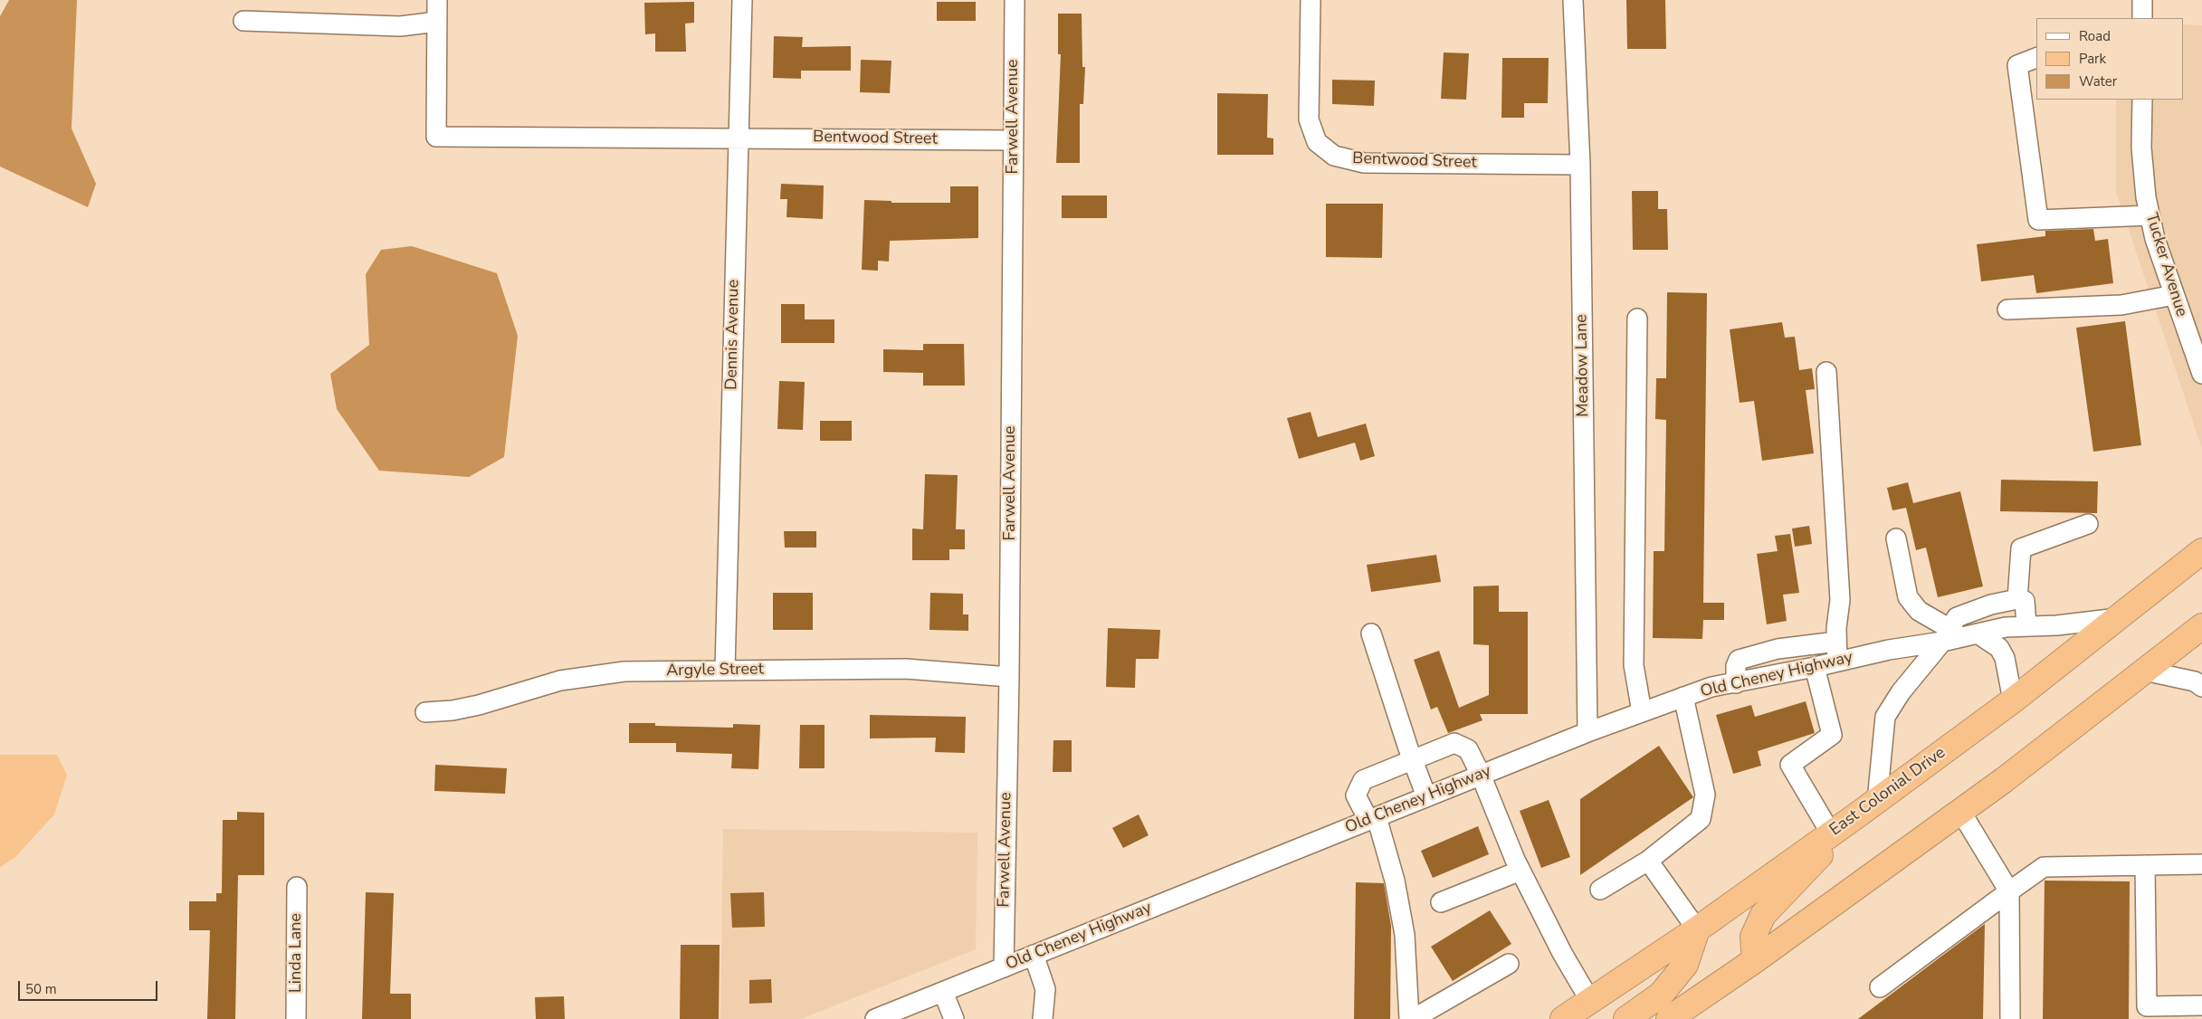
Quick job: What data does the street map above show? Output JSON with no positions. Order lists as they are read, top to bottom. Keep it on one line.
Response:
{"streets":{"highway":["East Colonial Drive"],"street":["Farwell Avenue","Bentwood Street","Tucker Avenue","Dennis Avenue","Meadow Lane","Argyle Street","Old Cheney Highway","Linda Lane"]},"crossings":[["Farwell Avenue","Bentwood Street"],["Farwell Avenue","Argyle Street"],["Farwell Avenue","Old Cheney Highway"],["Bentwood Street","Dennis Avenue"],["Bentwood Street","Meadow Lane"],["Dennis Avenue","Argyle Street"],["Meadow Lane","Old Cheney Highway"],["Old Cheney Highway","East Colonial Drive"]],"legend":["Road","Park","Water"],"scale_bar":"50 m"}
